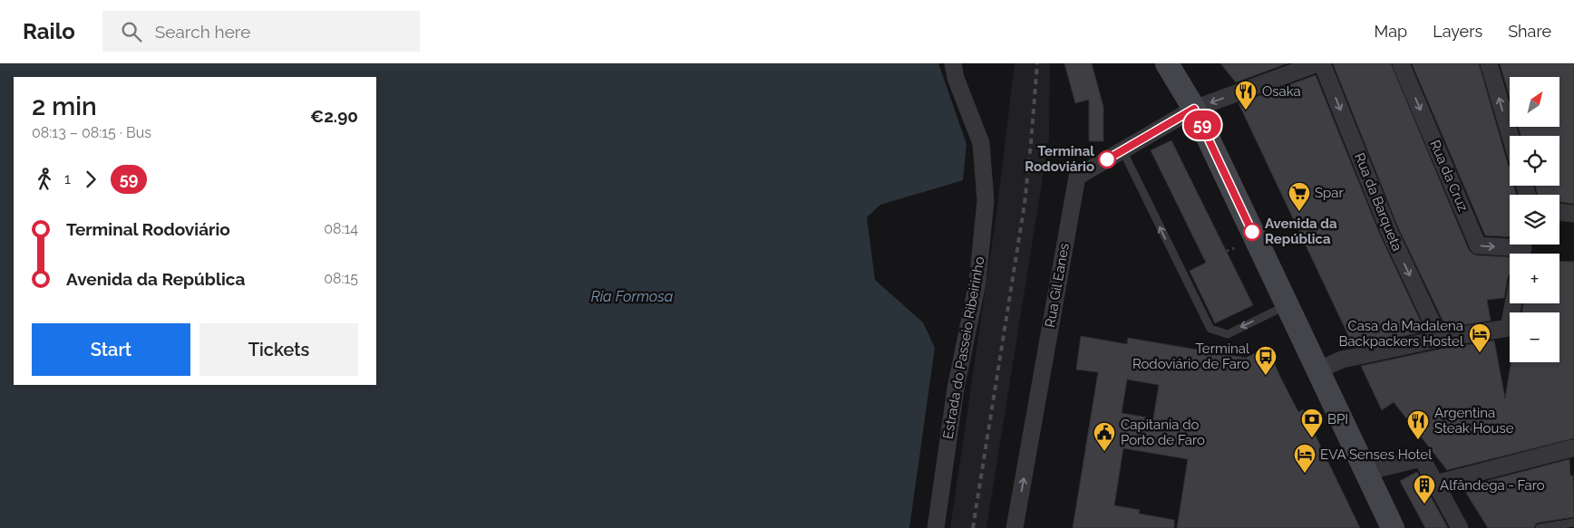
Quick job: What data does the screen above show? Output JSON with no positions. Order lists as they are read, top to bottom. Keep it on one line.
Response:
{"streets":{"street":["Rua da Cruz","Rua da Barqueta","Rua Gil Eanes","Estrada do Passeio Ribeirinho"]},"water":["Ria Formosa"],"places":{"restaurant":["Osaka","Argentina Steak House"],"other":["Terminal Rodoviário","Avenida da República"],"supermarket":["Spar"],"hotel":["Casa da Madalena Backpackers Hostel","EVA Senses Hotel"],"bus stop":["Terminal Rodoviário de Faro"],"bank":["BPI"],"public building":["Capitania do Porto de Faro"],"building":["Alfândega - Faro"]},"lines":["bus line 59"],"north":"top right","page":{"header":"Railo","search":"Search here","nav":["Map","Layers","Share"],"on_map":"59","map_buttons":["+","−"],"heading":["2 min","08:13 – 08:15 · Bus","€2.90"],"legs":["1","59"],"list":[{"name":"Terminal Rodoviário","value":"08:14"},{"name":"Avenida da República","value":"08:15"}],"buttons":["Start","Tickets"]}}
